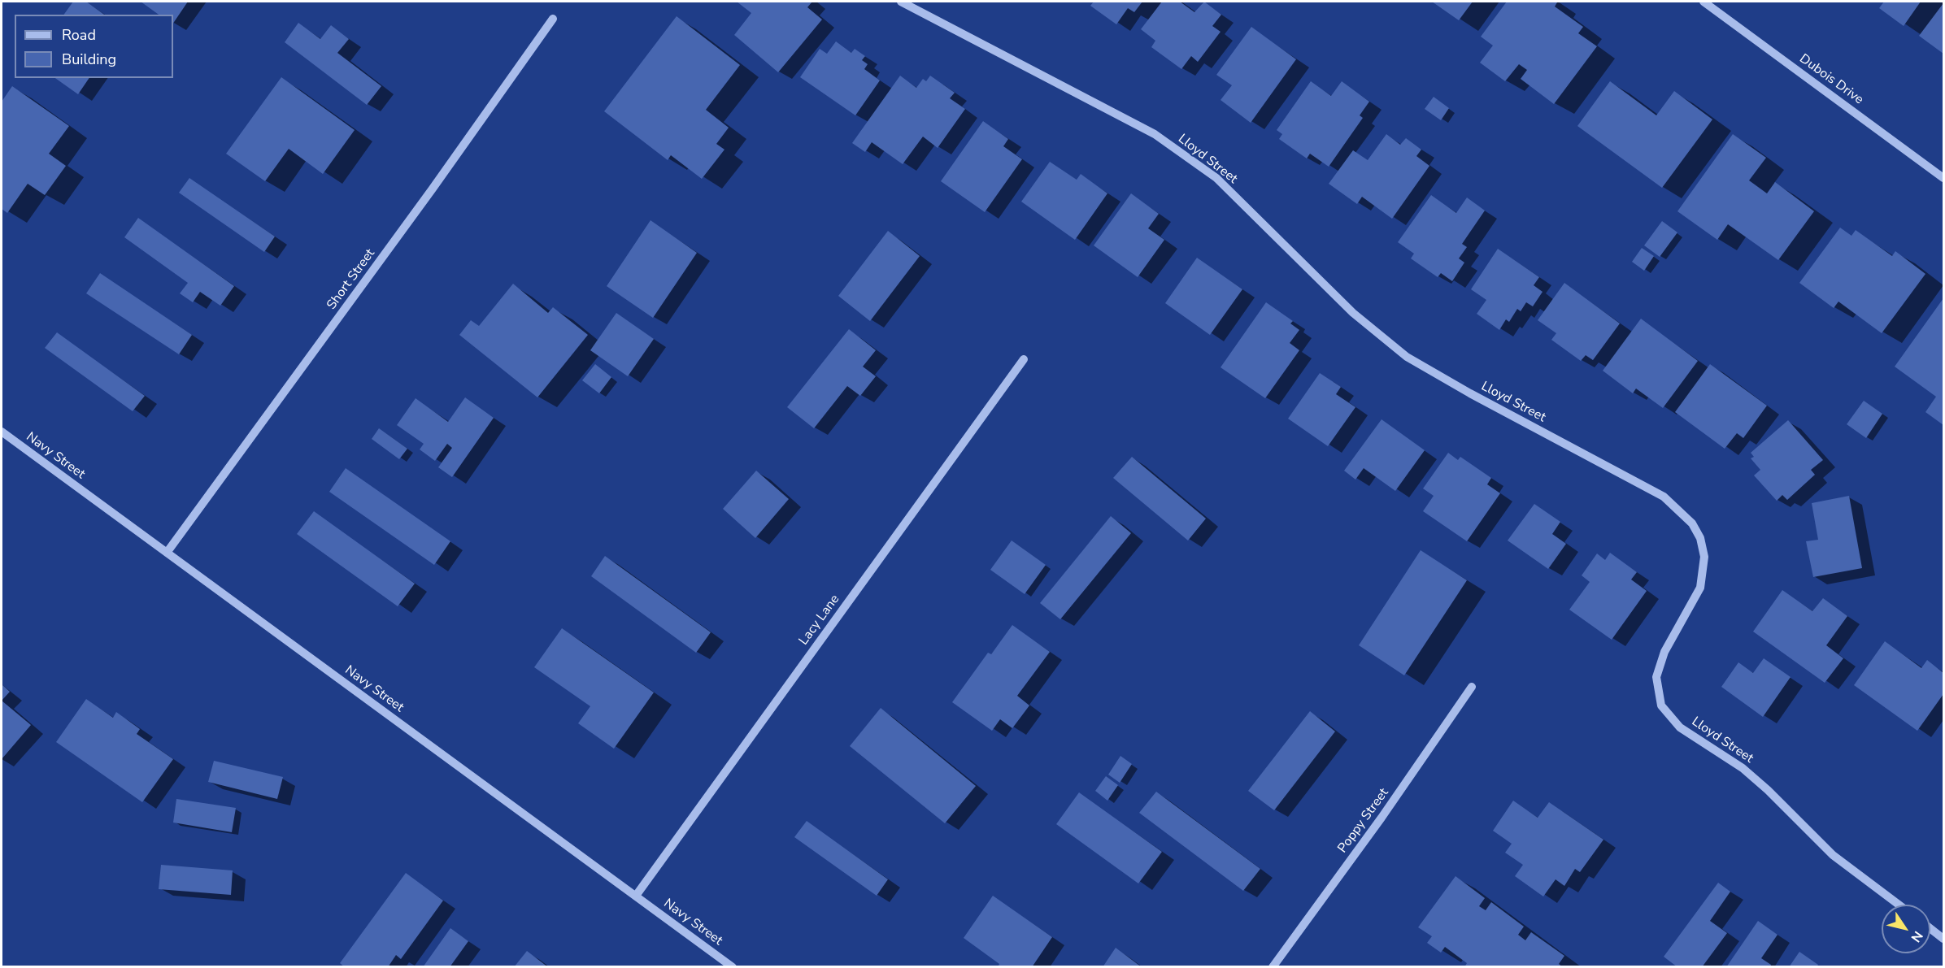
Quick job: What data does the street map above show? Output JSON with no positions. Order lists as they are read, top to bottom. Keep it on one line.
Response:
{"streets":{"street":["Dubois Drive","Lloyd Street","Short Street","Navy Street","Lacy Lane","Poppy Street"]},"crossings":[["Short Street","Navy Street"],["Navy Street","Lacy Lane"]],"legend":["Road","Building"],"north":"bottom right"}
